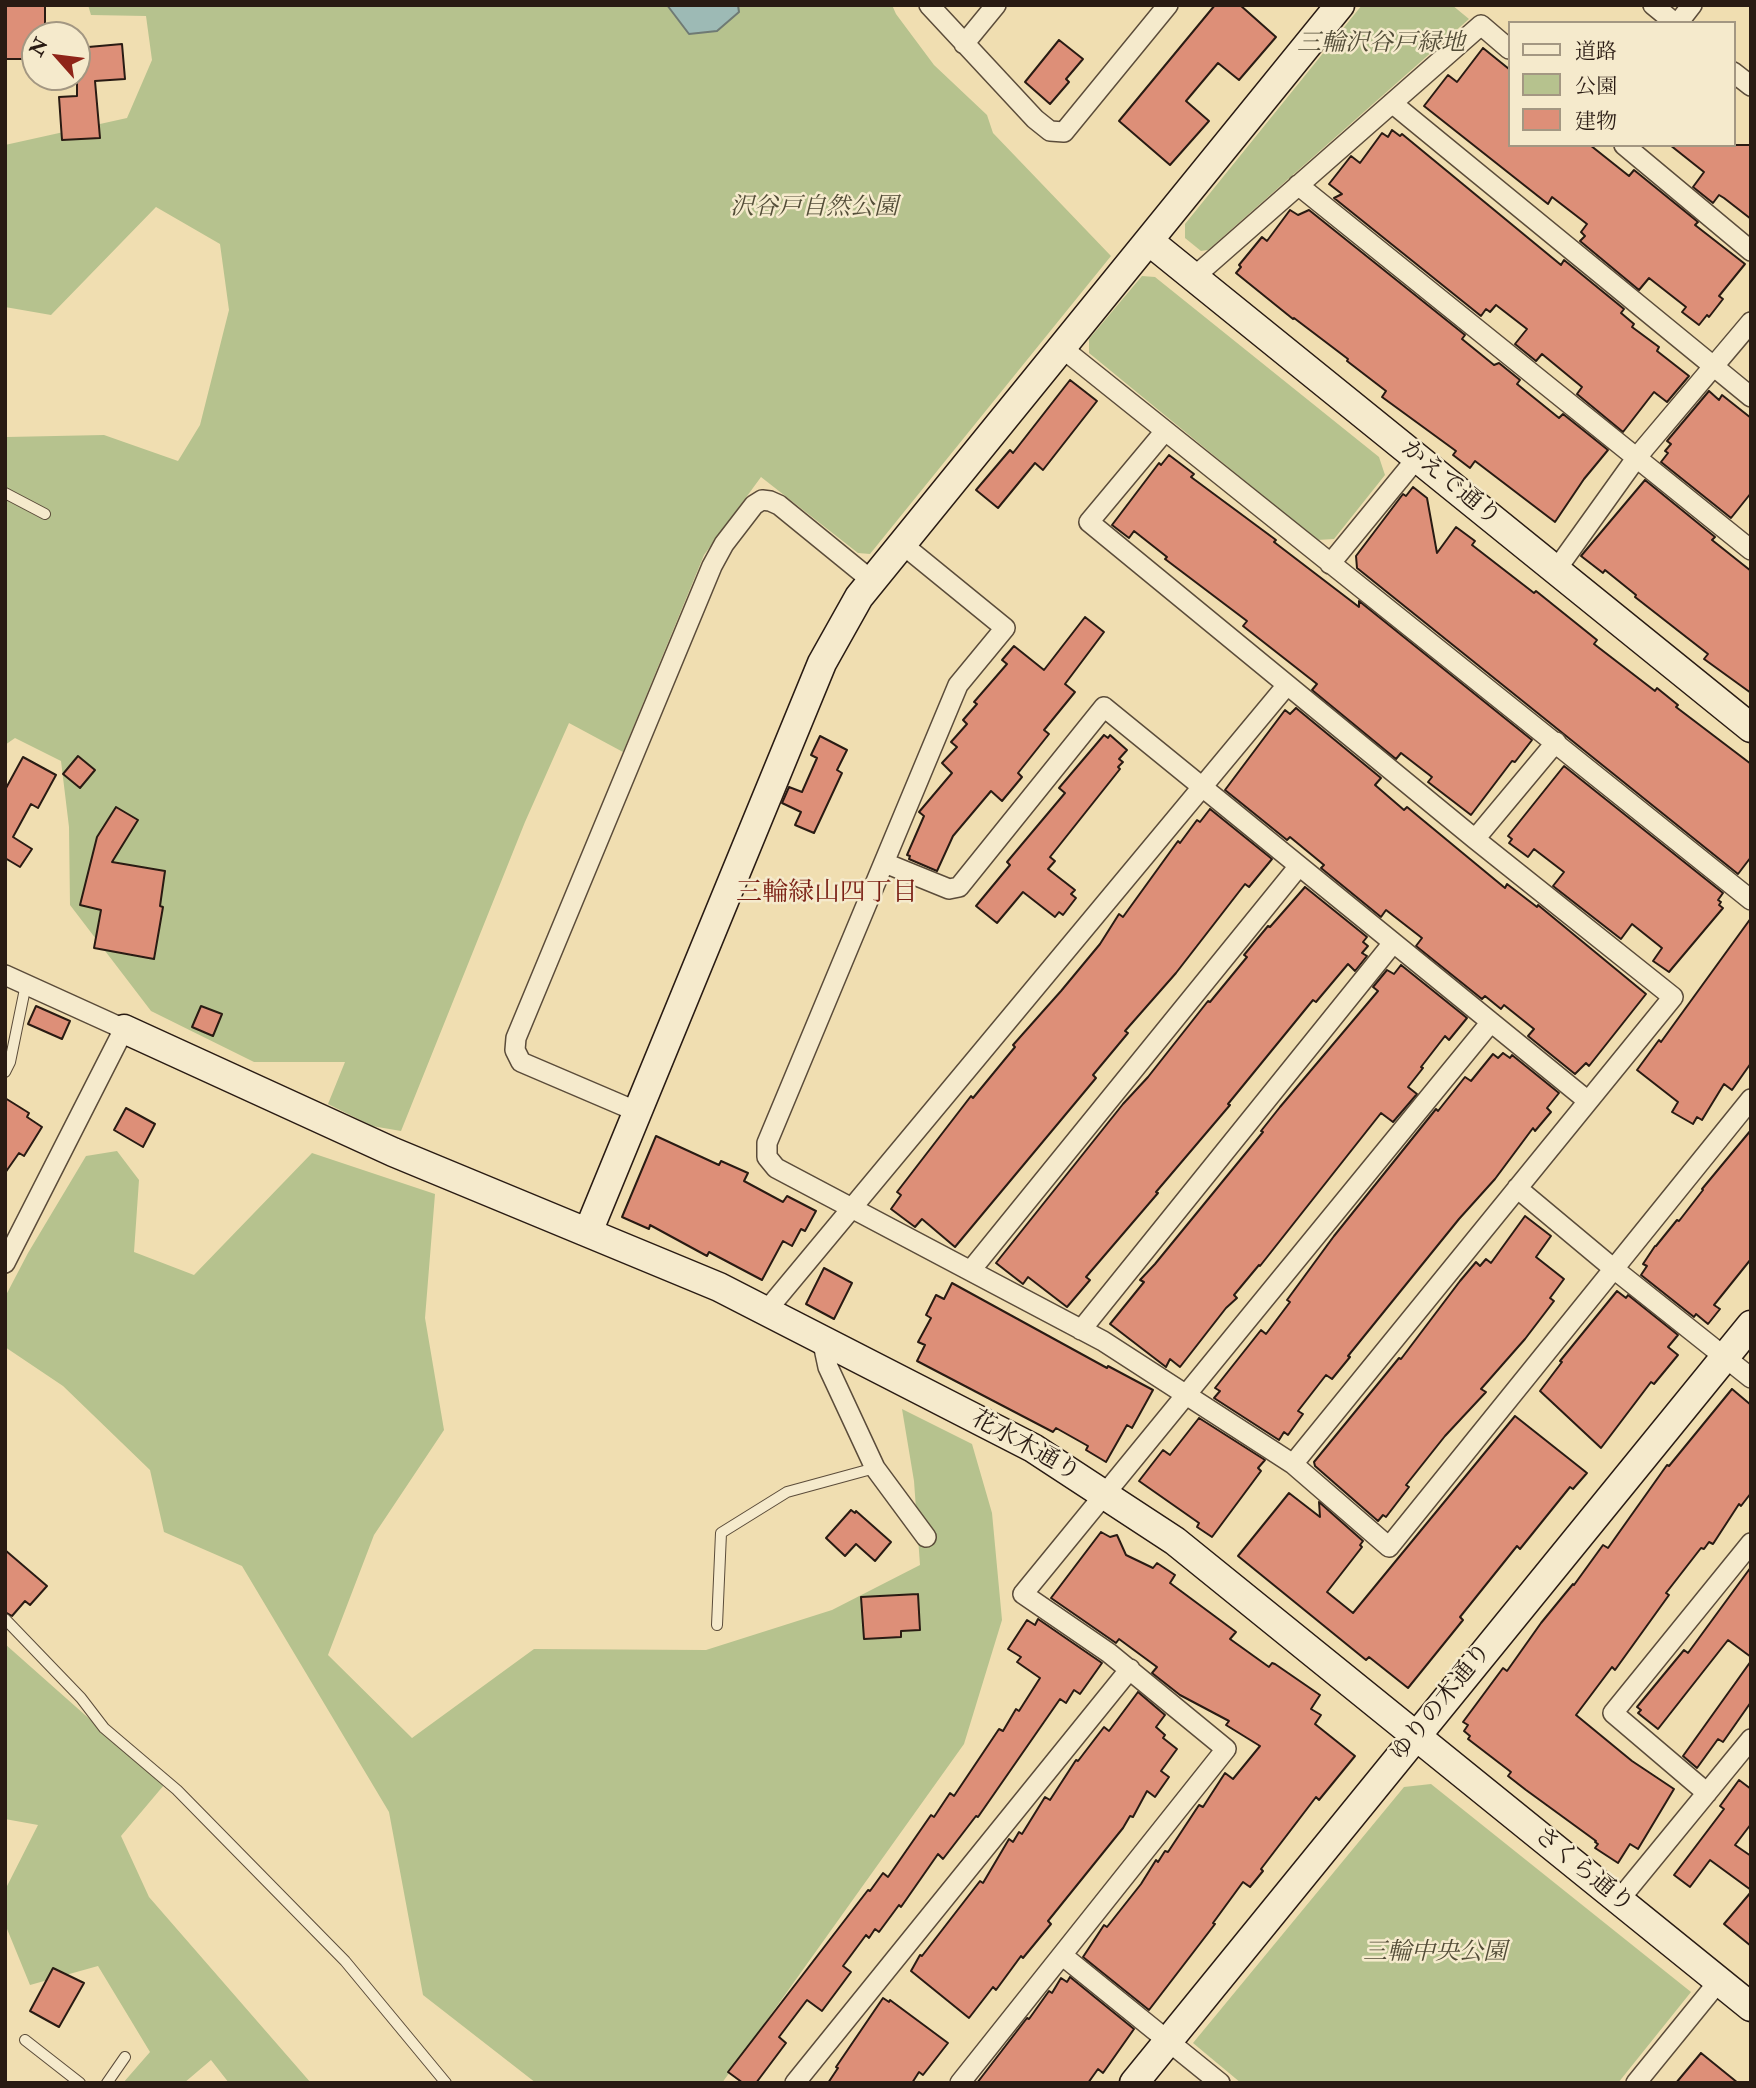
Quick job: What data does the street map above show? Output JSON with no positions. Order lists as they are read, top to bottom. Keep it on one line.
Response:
{"streets":{"street":["かえで通り","花水木通り","ゆりの木通り","さくら通り"]},"crossings":[["花水木通り","ゆりの木通り"],["花水木通り","さくら通り"],["ゆりの木通り","さくら通り"]],"districts":["三輪緑山四丁目"],"parks":["三輪沢谷戸緑地","沢谷戸自然公園","三輪中央公園"],"legend":["道路","公園","建物"],"north":"top left"}
